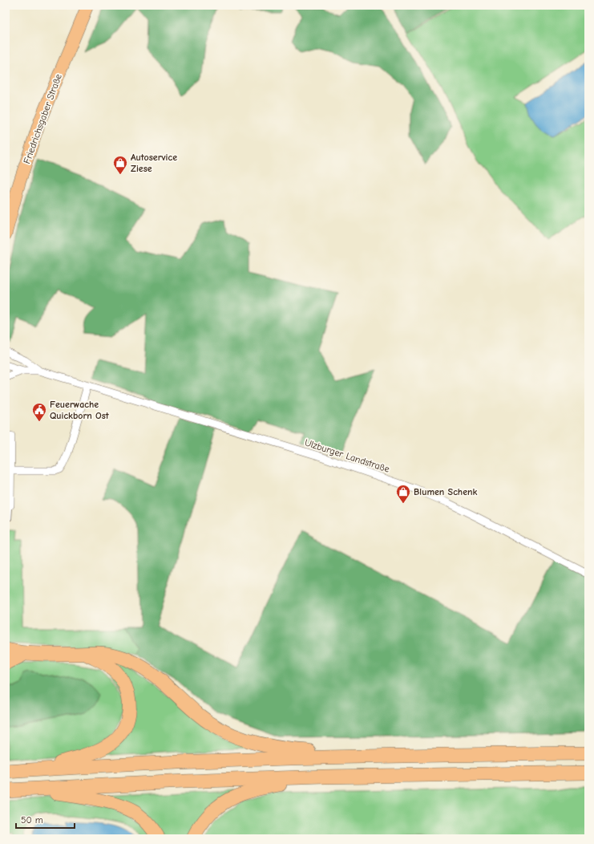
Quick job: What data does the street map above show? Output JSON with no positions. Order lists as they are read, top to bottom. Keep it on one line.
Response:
{"streets":{"main road":["Friedrichsgaber Straße"],"street":["Ulzburger Landstraße"]},"places":{"shop":["Autoservice Ziese","Blumen Schenk"],"public building":["Feuerwache Quickborn Ost"]},"scale_bar":"50 m"}
